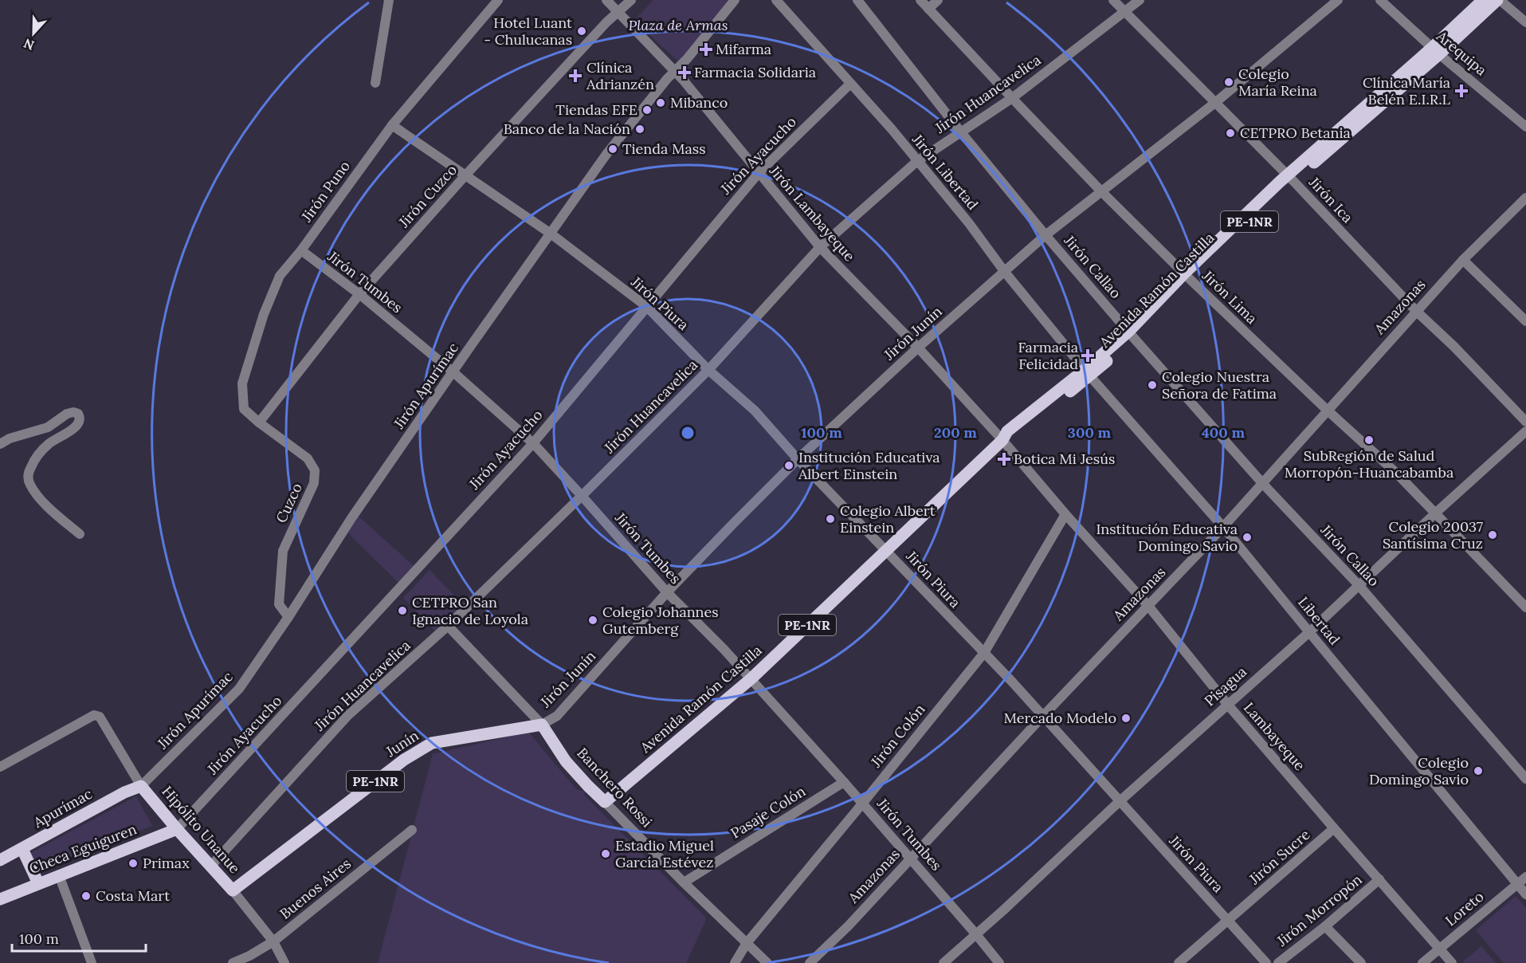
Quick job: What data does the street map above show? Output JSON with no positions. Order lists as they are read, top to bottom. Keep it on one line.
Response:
{"streets":{"main road":["PE-1NR","Avenida Ramón Castilla","Junín","Banchero Rossi","Apurímac","Hipólito Unanue","Checa Eguiguren"],"street":["Arequipa","Jirón Huancavelica","Jirón Ayacucho","Jirón Libertad","Jirón Puno","Jirón Cuzco","Jirón Ica","Jirón Lambayeque","Jirón Callao","Jirón Tumbes","Jirón Lima","Jirón Piura","Amazonas","Jirón Junín","Jirón Apurímac","Cuzco","Libertad","Pisagua","Jirón Colón","Lambayeque","Pasaje Colón","Jirón Sucre","Buenos Aires","Loreto","Jirón Morropón"]},"crossings":[["Arequipa","Avenida Ramón Castilla"],["Jirón Huancavelica","Jirón Libertad"],["Jirón Huancavelica","Jirón Ica"],["Jirón Huancavelica","Jirón Lambayeque"],["Jirón Huancavelica","Jirón Callao"],["Jirón Huancavelica","Jirón Tumbes"],["Jirón Huancavelica","Jirón Lima"],["Jirón Huancavelica","Jirón Piura"],["Jirón Huancavelica","Banchero Rossi"],["Jirón Huancavelica","Hipólito Unanue"],["Jirón Ayacucho","Jirón Libertad"],["Jirón Ayacucho","Jirón Lambayeque"],["Jirón Ayacucho","Jirón Tumbes"],["Jirón Ayacucho","Jirón Piura"],["Jirón Ayacucho","Hipólito Unanue"],["Jirón Ayacucho","Checa Eguiguren"],["Jirón Libertad","Avenida Ramón Castilla"],["Jirón Libertad","Jirón Junín"],["Jirón Libertad","Libertad"],["Jirón Puno","Jirón Cuzco"],["Jirón Puno","Jirón Tumbes"],["Jirón Puno","Jirón Piura"],["Jirón Puno","Cuzco"],["Jirón Cuzco","Jirón Lambayeque"],["Jirón Cuzco","Jirón Tumbes"],["Jirón Cuzco","Jirón Piura"],["Jirón Cuzco","Cuzco"],["Jirón Ica","Avenida Ramón Castilla"],["Jirón Ica","Amazonas"],["Jirón Ica","Jirón Junín"],["Jirón Lambayeque","Avenida Ramón Castilla"],["Jirón Lambayeque","Jirón Junín"],["Jirón Lambayeque","Jirón Apurímac"],["Jirón Lambayeque","Lambayeque"],["Jirón Callao","Avenida Ramón Castilla"],["Jirón Callao","Amazonas"],["Jirón Callao","Jirón Junín"],["Jirón Callao","Pisagua"],["Jirón Tumbes","Avenida Ramón Castilla"],["Jirón Tumbes","Amazonas"],["Jirón Tumbes","Jirón Junín"],["Jirón Tumbes","Jirón Apurímac"],["Jirón Tumbes","Pisagua"],["Jirón Tumbes","Jirón Colón"],["Jirón Tumbes","Pasaje Colón"],["Avenida Ramón Castilla","Jirón Lima"],["Avenida Ramón Castilla","Jirón Piura"],["Avenida Ramón Castilla","Libertad"],["Avenida Ramón Castilla","Lambayeque"],["Avenida Ramón Castilla","Banchero Rossi"],["Jirón Lima","Amazonas"],["Jirón Lima","Jirón Junín"],["Jirón Lima","Pisagua"],["Jirón Piura","Amazonas"],["Jirón Piura","Jirón Junín"],["Jirón Piura","Jirón Apurímac"],["Jirón Piura","Pisagua"],["Jirón Piura","Jirón Colón"],["Jirón Piura","Jirón Sucre"],["Amazonas","Libertad"],["Amazonas","Lambayeque"],["Jirón Junín","Junín"],["Jirón Junín","Banchero Rossi"],["Jirón Apurímac","Cuzco"],["Jirón Apurímac","Apurímac"],["Jirón Apurímac","Hipólito Unanue"],["Libertad","Pisagua"],["Libertad","Loreto"],["Pisagua","Lambayeque"],["Jirón Colón","Lambayeque"],["Jirón Colón","Banchero Rossi"],["Lambayeque","Jirón Sucre"],["Lambayeque","Loreto"],["Lambayeque","Jirón Morropón"],["Junín","Banchero Rossi"],["Junín","Hipólito Unanue"],["Banchero Rossi","Pasaje Colón"],["Apurímac","Hipólito Unanue"],["Hipólito Unanue","Checa Eguiguren"],["Hipólito Unanue","Buenos Aires"]],"parks":["Plaza de Armas"],"places":{"other":["Hotel Luant - Chulucanas","Colegio María Reina","Mibanco","Tiendas EFE","Banco de la Nación","CETPRO Betania","Tienda Mass","Colegio Nuestra Señora de Fatima","SubRegión de Salud Morropón-Huancabamba","Institución Educativa Albert Einstein","Colegio Albert Einstein","Colegio 20037 Santísima Cruz","Institución Educativa Domingo Savio","CETPRO San Ignacio de Loyola","Colegio Johannes Gutemberg","Mercado Modelo","Colegio Domingo Savio","Estadio Miguel García Estévez","Primax","Costa Mart"],"health":["Mifarma","Farmacia Solidaria","Clínica Adrianzén","Clínica María Belén E.I.R.L","Farmacia Felicidad","Botica Mi Jesús"]},"scale_bar":"100 m","north":"bottom","rings":["100 m","200 m","300 m","400 m"]}
